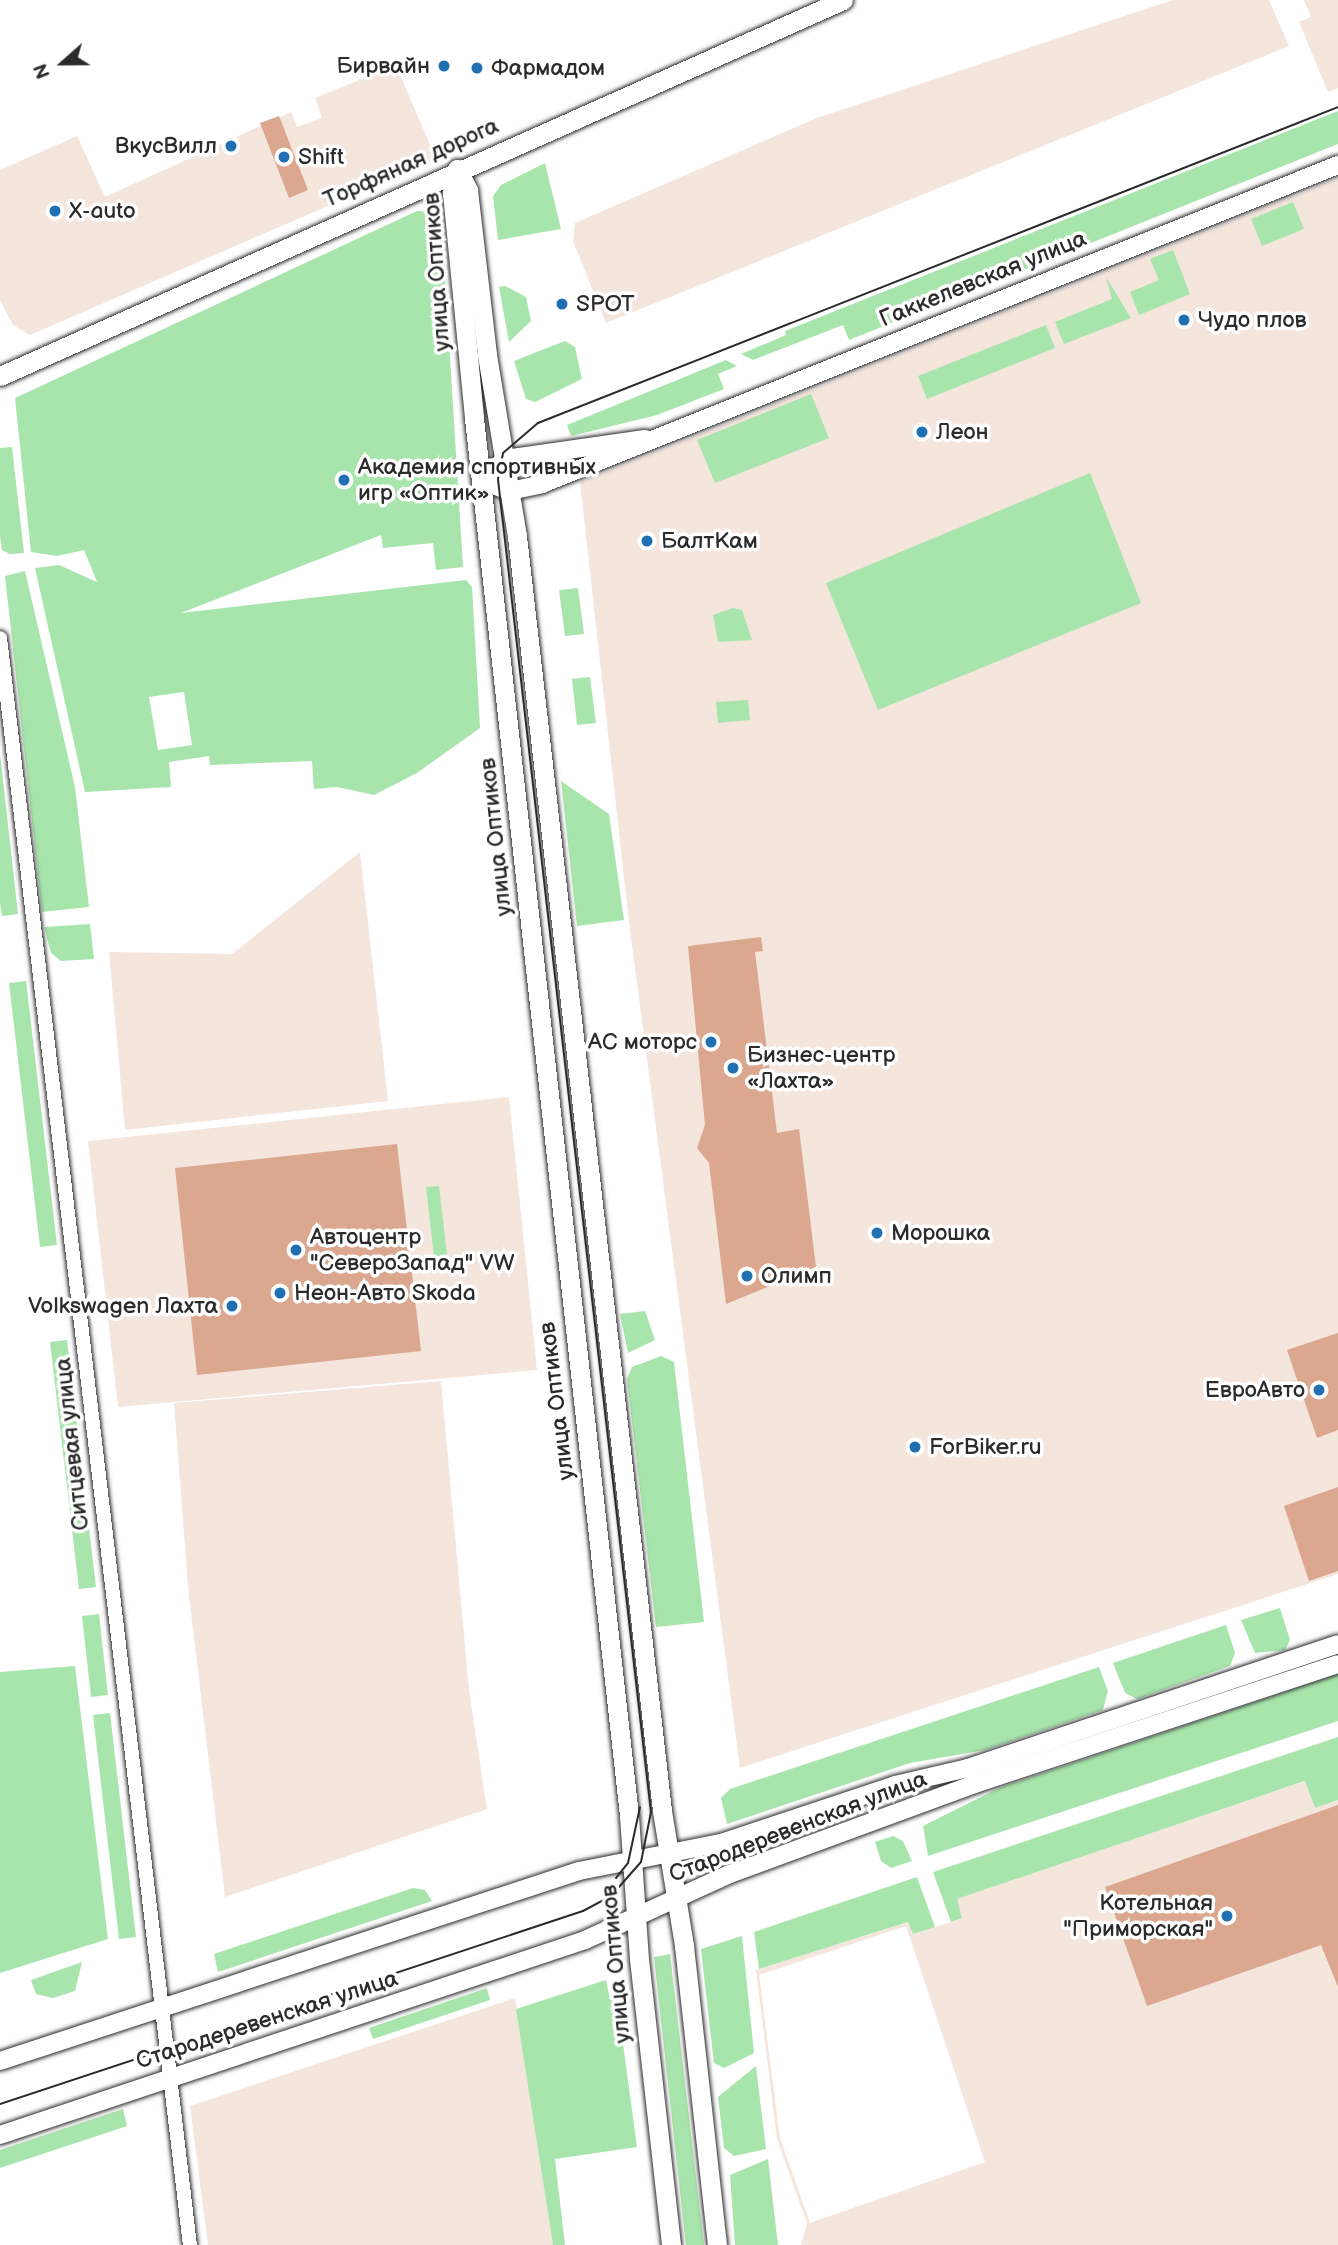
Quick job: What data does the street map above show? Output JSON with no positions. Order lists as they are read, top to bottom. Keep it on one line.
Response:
{"streets":{"main road":["Торфяная дорога","улица Оптиков"],"street":["Гаккелевская улица","Ситцевая улица","Стародеревенская улица"]},"crossings":[["Торфяная дорога","улица Оптиков"],["улица Оптиков","Гаккелевская улица"],["улица Оптиков","Стародеревенская улица"],["Ситцевая улица","Стародеревенская улица"]],"places":["Бирвайн","Фармадом","ВкусВилл","Shift","X-auto","SPOT","Чудо плов","Леон","Академия спортивных игр «Оптик»","БалтКам","АС моторс","Бизнес-центр «Лахта»","Морошка","Автоцентр \"СевероЗапад\" VW","Олимп","Неон-Авто Skoda","Volkswagen Лахта","ЕвроАвто","ForBiker.ru","Котельная \"Приморская\""],"north":"left"}
